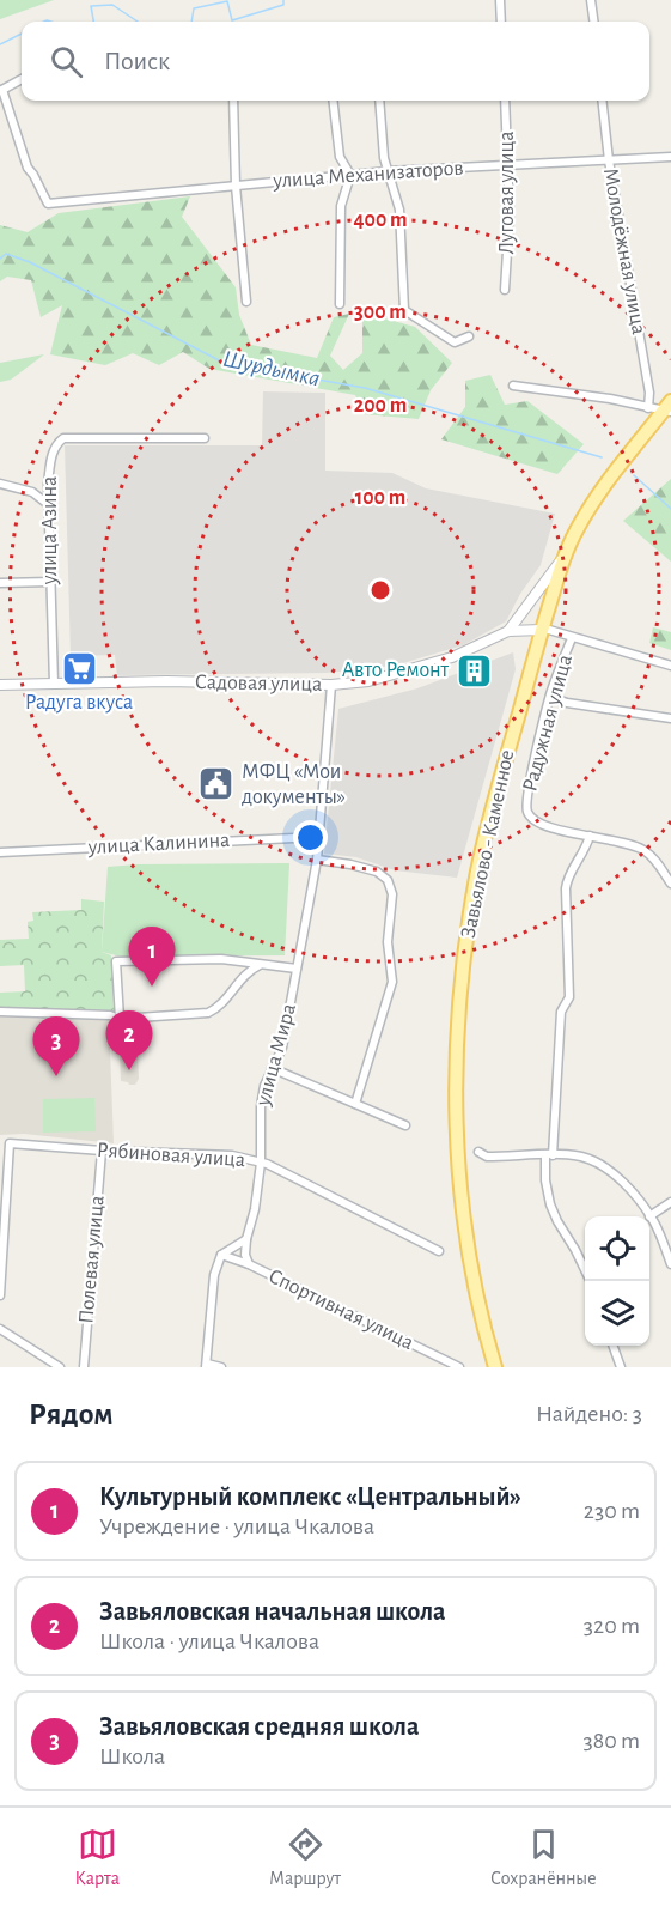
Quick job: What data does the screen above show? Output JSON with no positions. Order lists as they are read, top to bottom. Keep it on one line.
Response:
{"streets":{"main road":["Завьялово - Каменное"],"street":["улица Механизаторов","Луговая улица","Молодёжная улица","улица Азина","Садовая улица","Радужная улица","улица Калинина","улица Мира","Рябиновая улица","Полевая улица","Спортивная улица"]},"crossings":[["улица Механизаторов","Луговая улица"],["улица Механизаторов","Молодёжная улица"],["улица Азина","Садовая улица"],["Садовая улица","улица Мира"],["улица Калинина","улица Мира"],["улица Мира","Рябиновая улица"],["улица Мира","Спортивная улица"],["Рябиновая улица","Полевая улица"]],"water":["Шурдымка"],"places":{"supermarket":["Радуга вкуса"],"building":["Авто Ремонт"],"public building":["МФЦ «Мои документы»"]},"page":{"search":"Поиск","pins":["1","2","3"],"heading":["Рядом","Найдено: 3"],"list":[{"mark":"1","name":"Культурный комплекс «Центральный»","note":"Учреждение · улица Чкалова","value":"230 m"},{"mark":"2","name":"Завьяловская начальная школа","note":"Школа · улица Чкалова","value":"320 m"},{"mark":"3","name":"Завьяловская средняя школа","note":"Школа","value":"380 m"}],"nav":["Карта","Маршрут","Сохранённые"]},"rings":["400 m","300 m","200 m","100 m"]}
